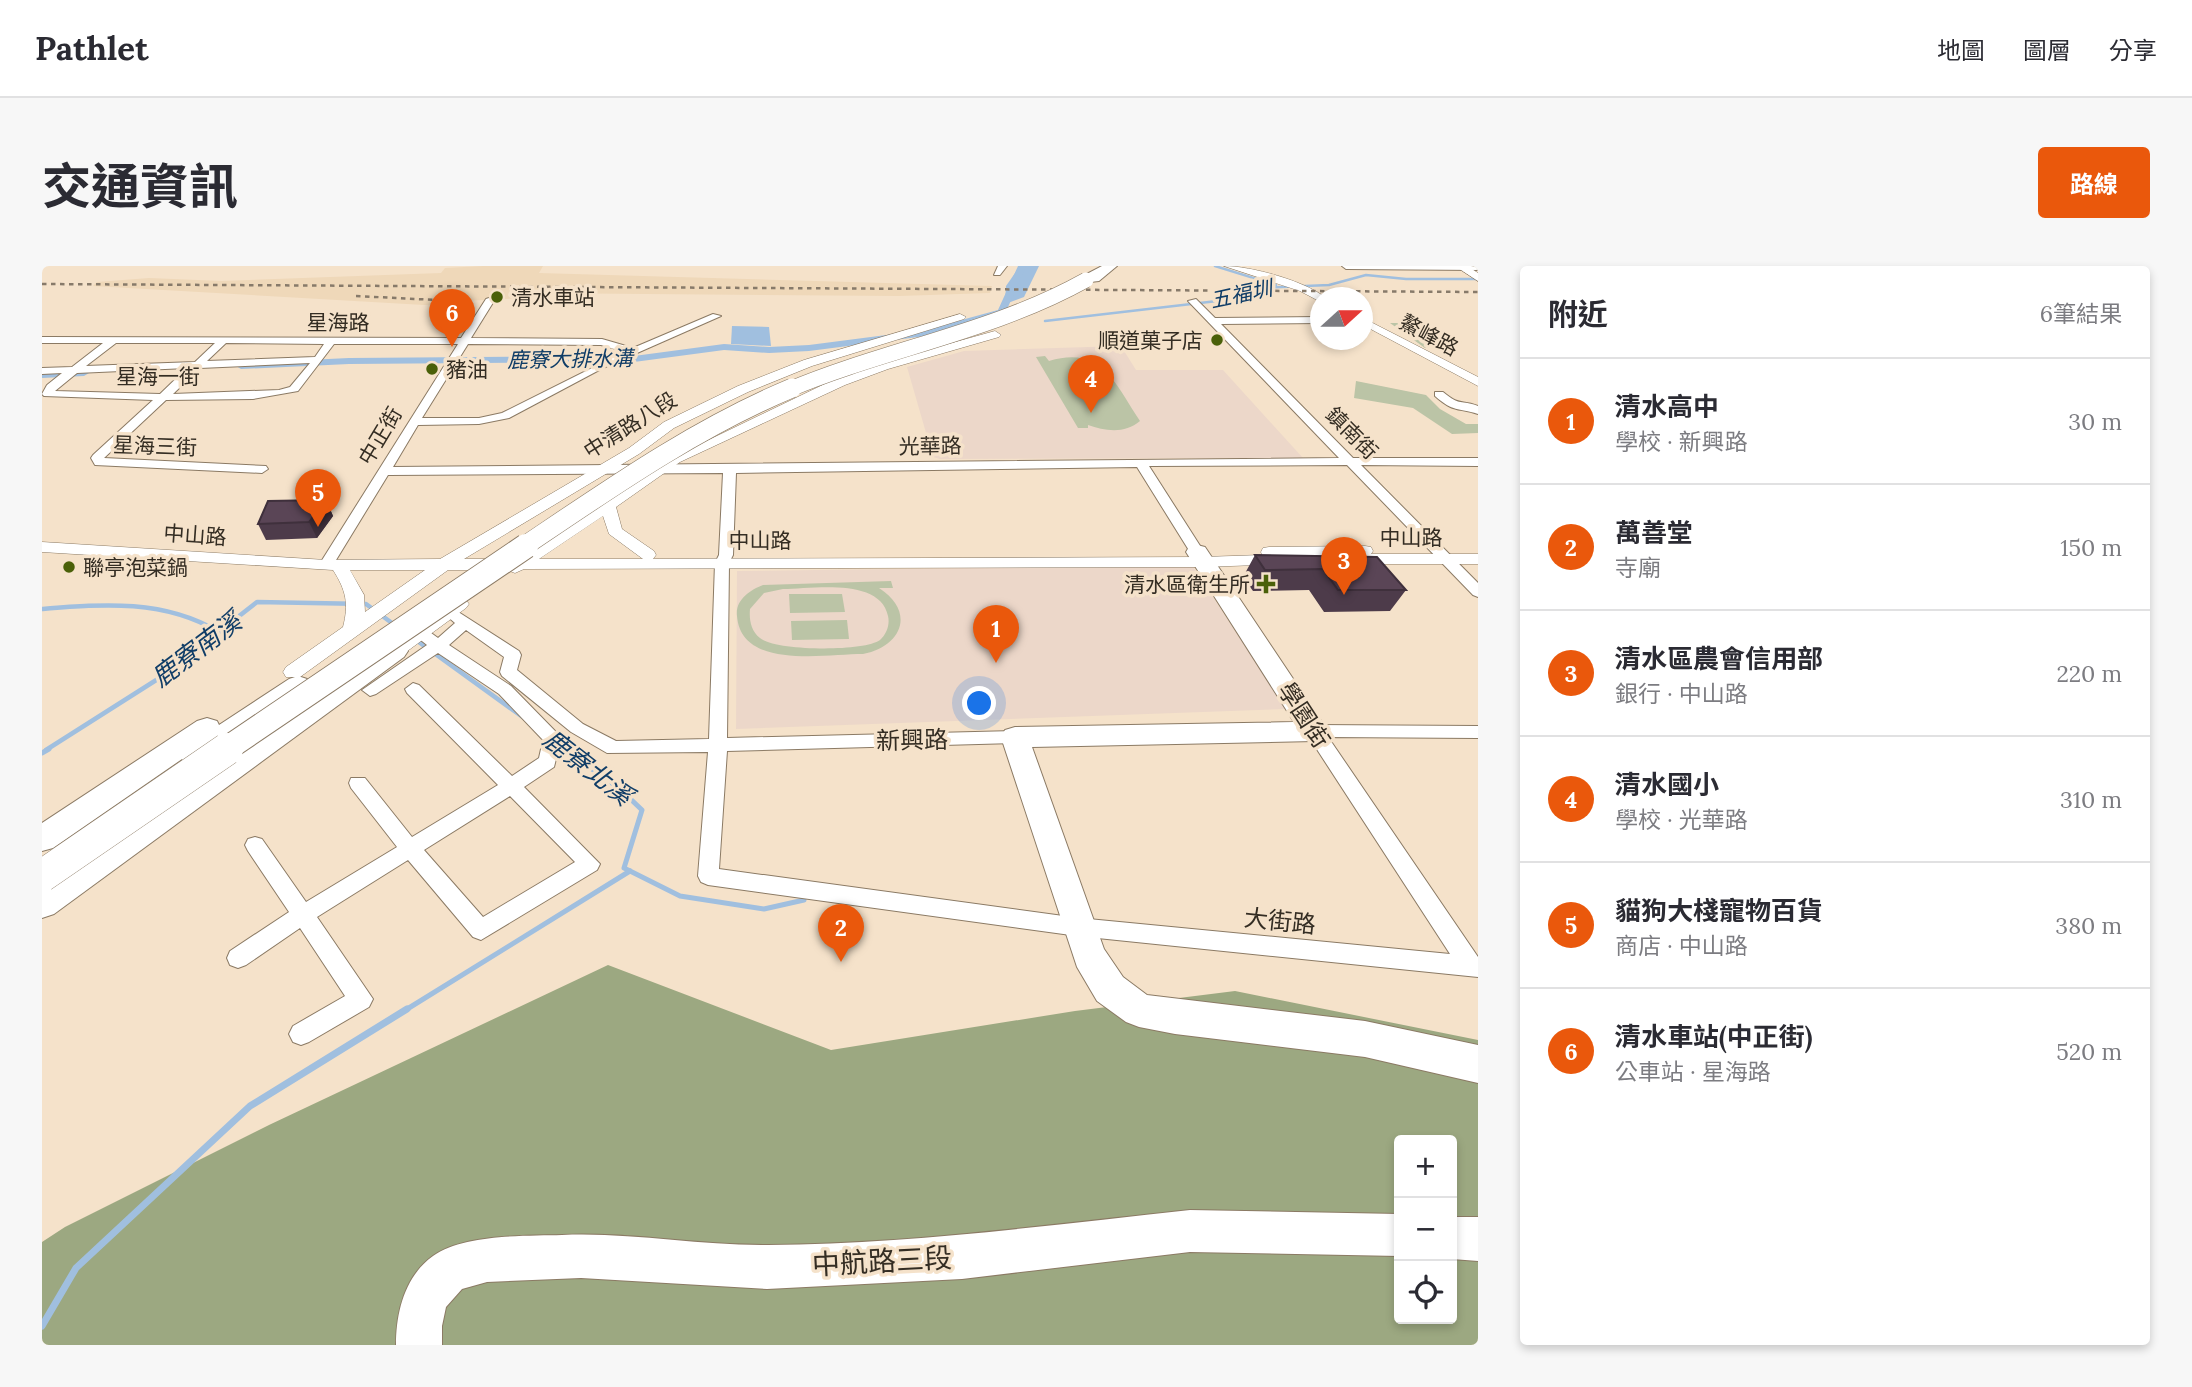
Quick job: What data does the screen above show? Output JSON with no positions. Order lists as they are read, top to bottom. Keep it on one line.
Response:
{"streets":{"main road":["學園街","新興路","中航路三段"],"street":["星海路","鰲峰路","星海一街","中清路八段","鎮南街","中正街","星海三街","光華路","中山路","大街路"]},"crossings":[["星海路","星海一街"],["星海路","中正街"],["星海路","星海三街"],["星海一街","星海三街"],["中清路八段","光華路"],["中清路八段","中山路"],["鎮南街","光華路"],["鎮南街","中山路"],["中正街","光華路"],["中正街","中山路"],["光華路","學園街"],["中山路","學園街"],["學園街","新興路"],["學園街","大街路"],["新興路","大街路"]],"water":["五福圳","鹿寮大排水溝","鹿寮南溪","鹿寮北溪"],"places":{"other":["清水車站","順道菓子店","豬油","聯亭泡菜鍋"],"health":["清水區衛生所"]},"north":"right","page":{"header":"Pathlet","nav":["地圖","圖層","分享"],"title":"交通資訊","buttons":"路線","heading":["附近","6筆結果"],"pins":["6","4","5","3","1","2"],"list":[{"mark":"1","name":"清水高中","note":"學校 · 新興路","value":"30 m"},{"mark":"2","name":"萬善堂","note":"寺廟","value":"150 m"},{"mark":"3","name":"清水區農會信用部","note":"銀行 · 中山路","value":"220 m"},{"mark":"4","name":"清水國小","note":"學校 · 光華路","value":"310 m"},{"mark":"5","name":"貓狗大棧寵物百貨","note":"商店 · 中山路","value":"380 m"},{"mark":"6","name":"清水車站(中正街)","note":"公車站 · 星海路","value":"520 m"}],"map_buttons":["+","−"]}}
